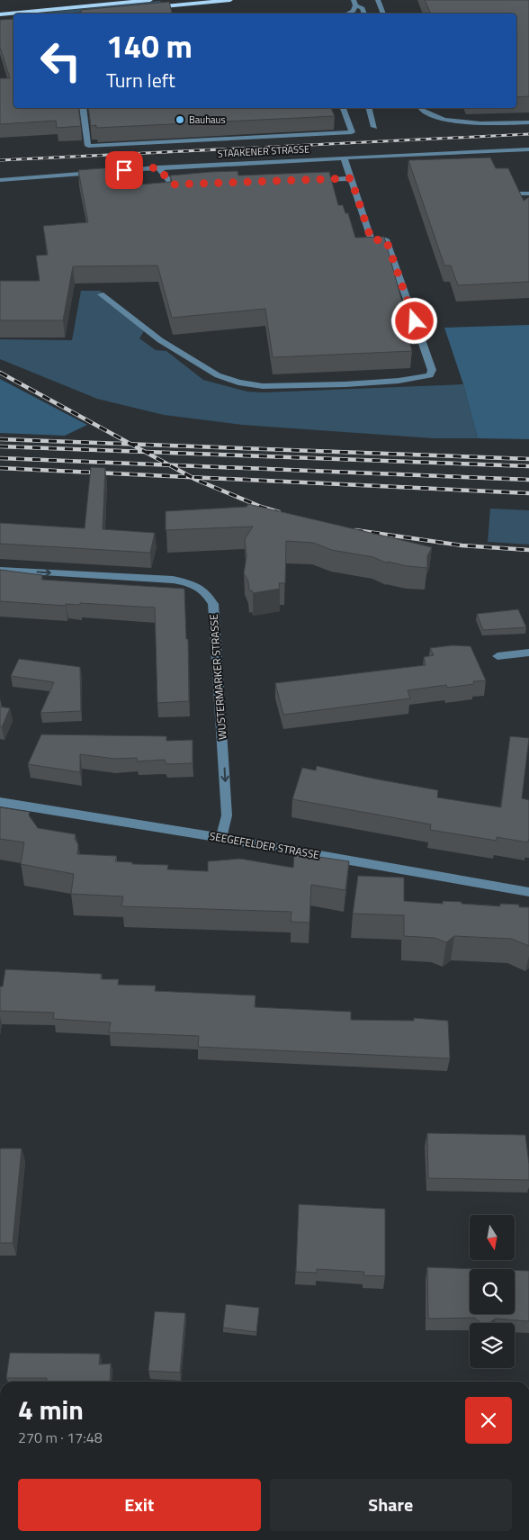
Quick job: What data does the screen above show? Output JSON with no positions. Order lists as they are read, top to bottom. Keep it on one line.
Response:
{"streets":{"street":["STAAKENER STRASSE","WUSTERMARKER STRASSE","SEEGEFELDER STRASSE"]},"crossings":[["WUSTERMARKER STRASSE","SEEGEFELDER STRASSE"]],"places":["Bauhaus"],"north":"bottom","page":{"turn":["140 m","Turn left"],"heading":["4 min","270 m · 17:48"],"buttons":["Exit","Share"]}}
